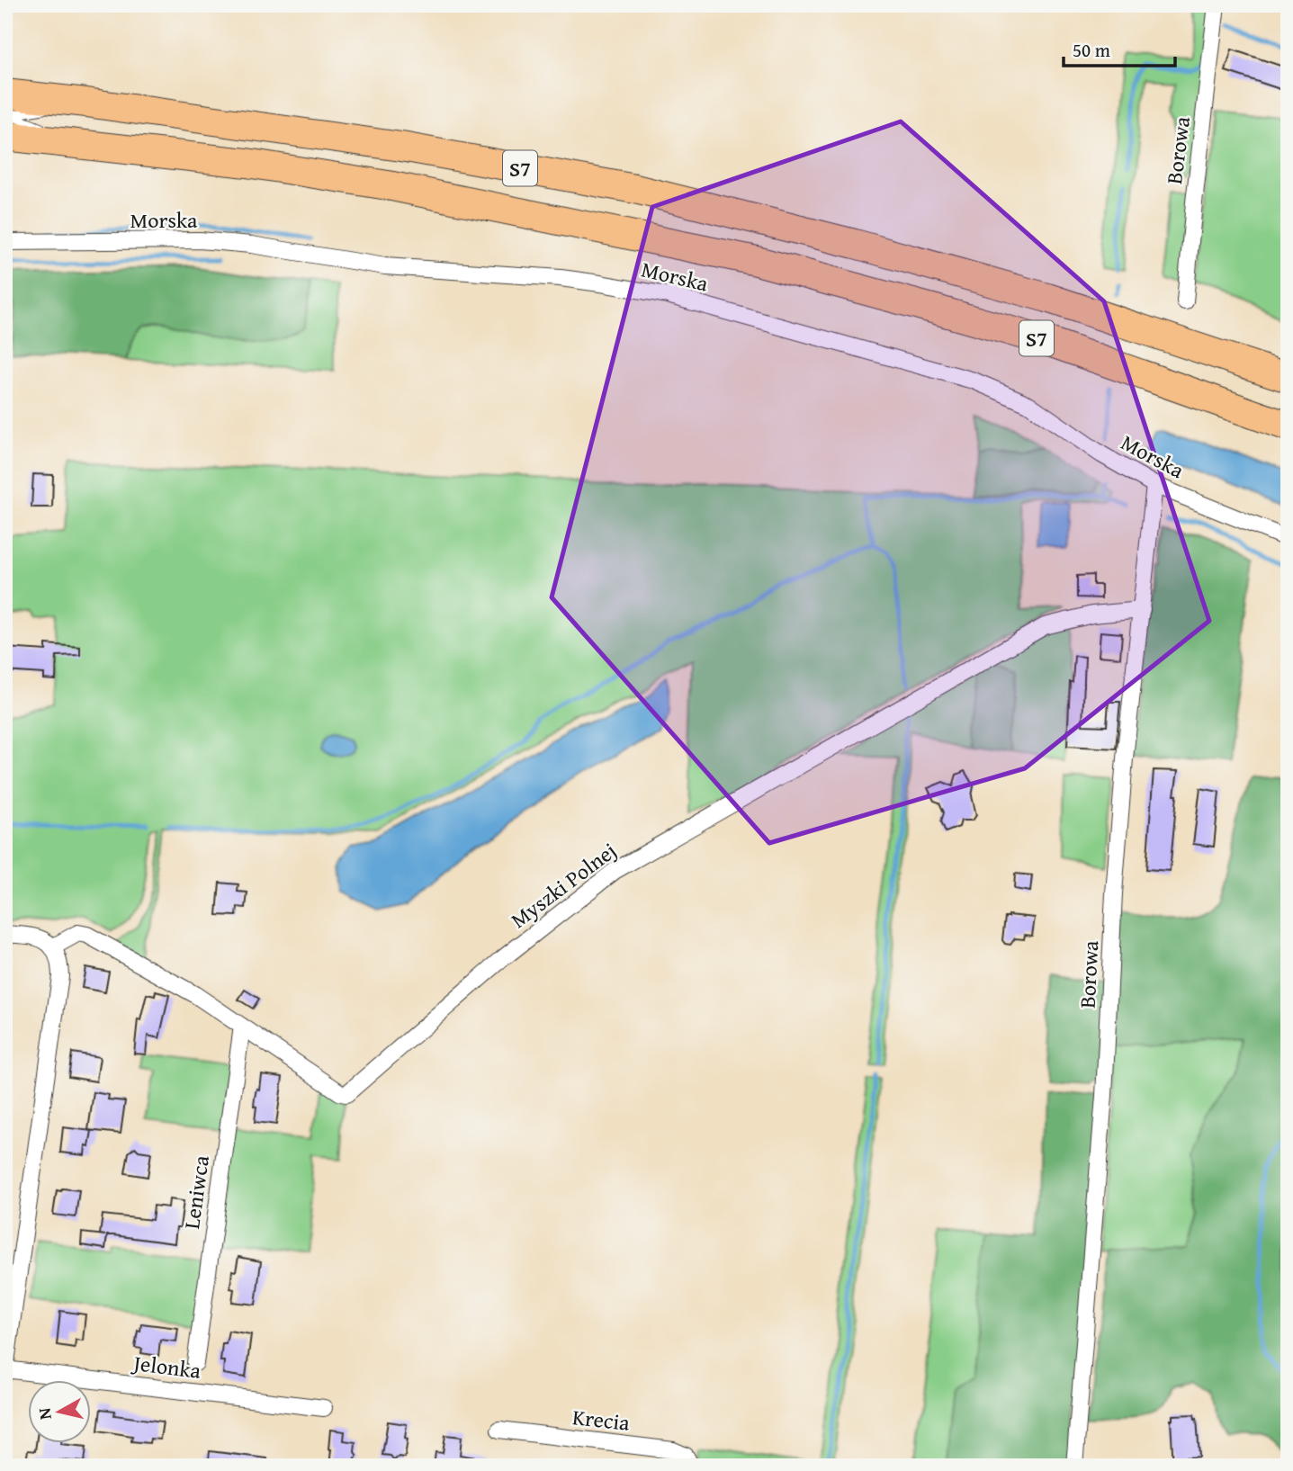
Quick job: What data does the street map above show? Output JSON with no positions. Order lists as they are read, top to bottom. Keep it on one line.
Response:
{"streets":{"highway":["S7"],"street":["Borowa","Morska","Myszki Polnej","Leniwca","Jelonka","Krecia"]},"crossings":[["Borowa","Morska"],["Borowa","Myszki Polnej"],["Myszki Polnej","Leniwca"]],"scale_bar":"50 m","north":"left"}
